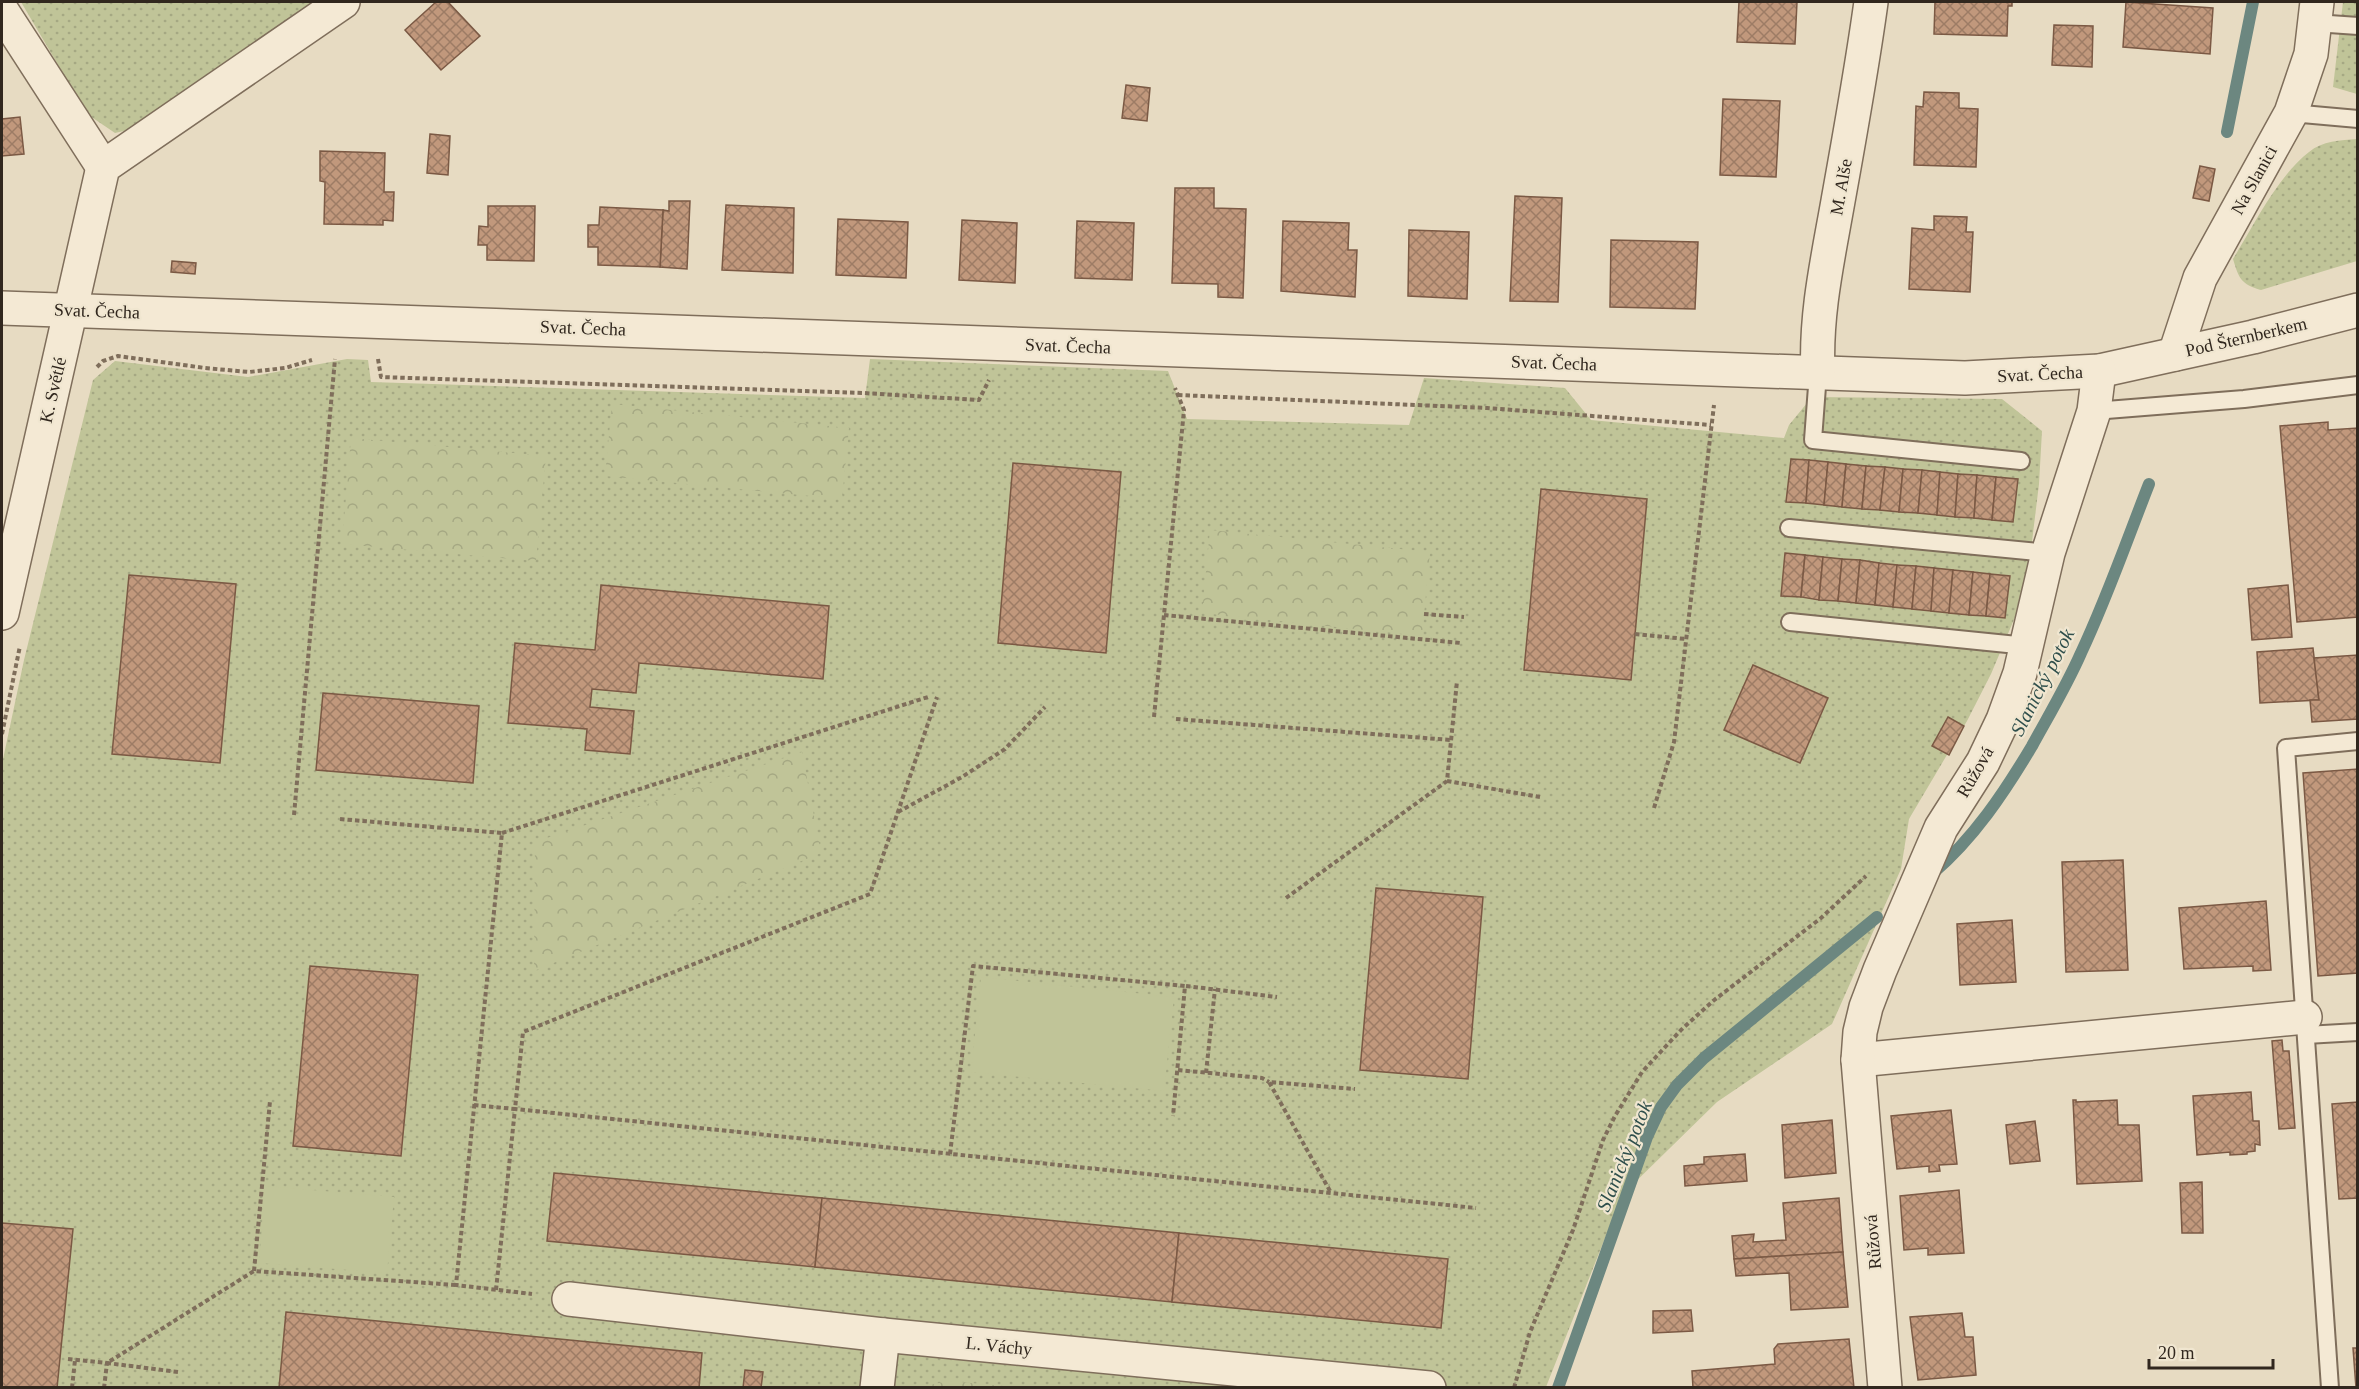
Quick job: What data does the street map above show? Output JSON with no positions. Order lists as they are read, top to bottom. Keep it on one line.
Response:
{"streets":{"street":["Na Slanici","M. Alše","Svat. Čecha","Pod Šternberkem","K. Světlé","Růžová","L. Váchy"]},"crossings":[["Na Slanici","Pod Šternberkem"],["M. Alše","Svat. Čecha"],["Svat. Čecha","Pod Šternberkem"],["Svat. Čecha","K. Světlé"],["Svat. Čecha","Růžová"]],"water":["Slanický potok"],"scale_bar":"20 m"}
